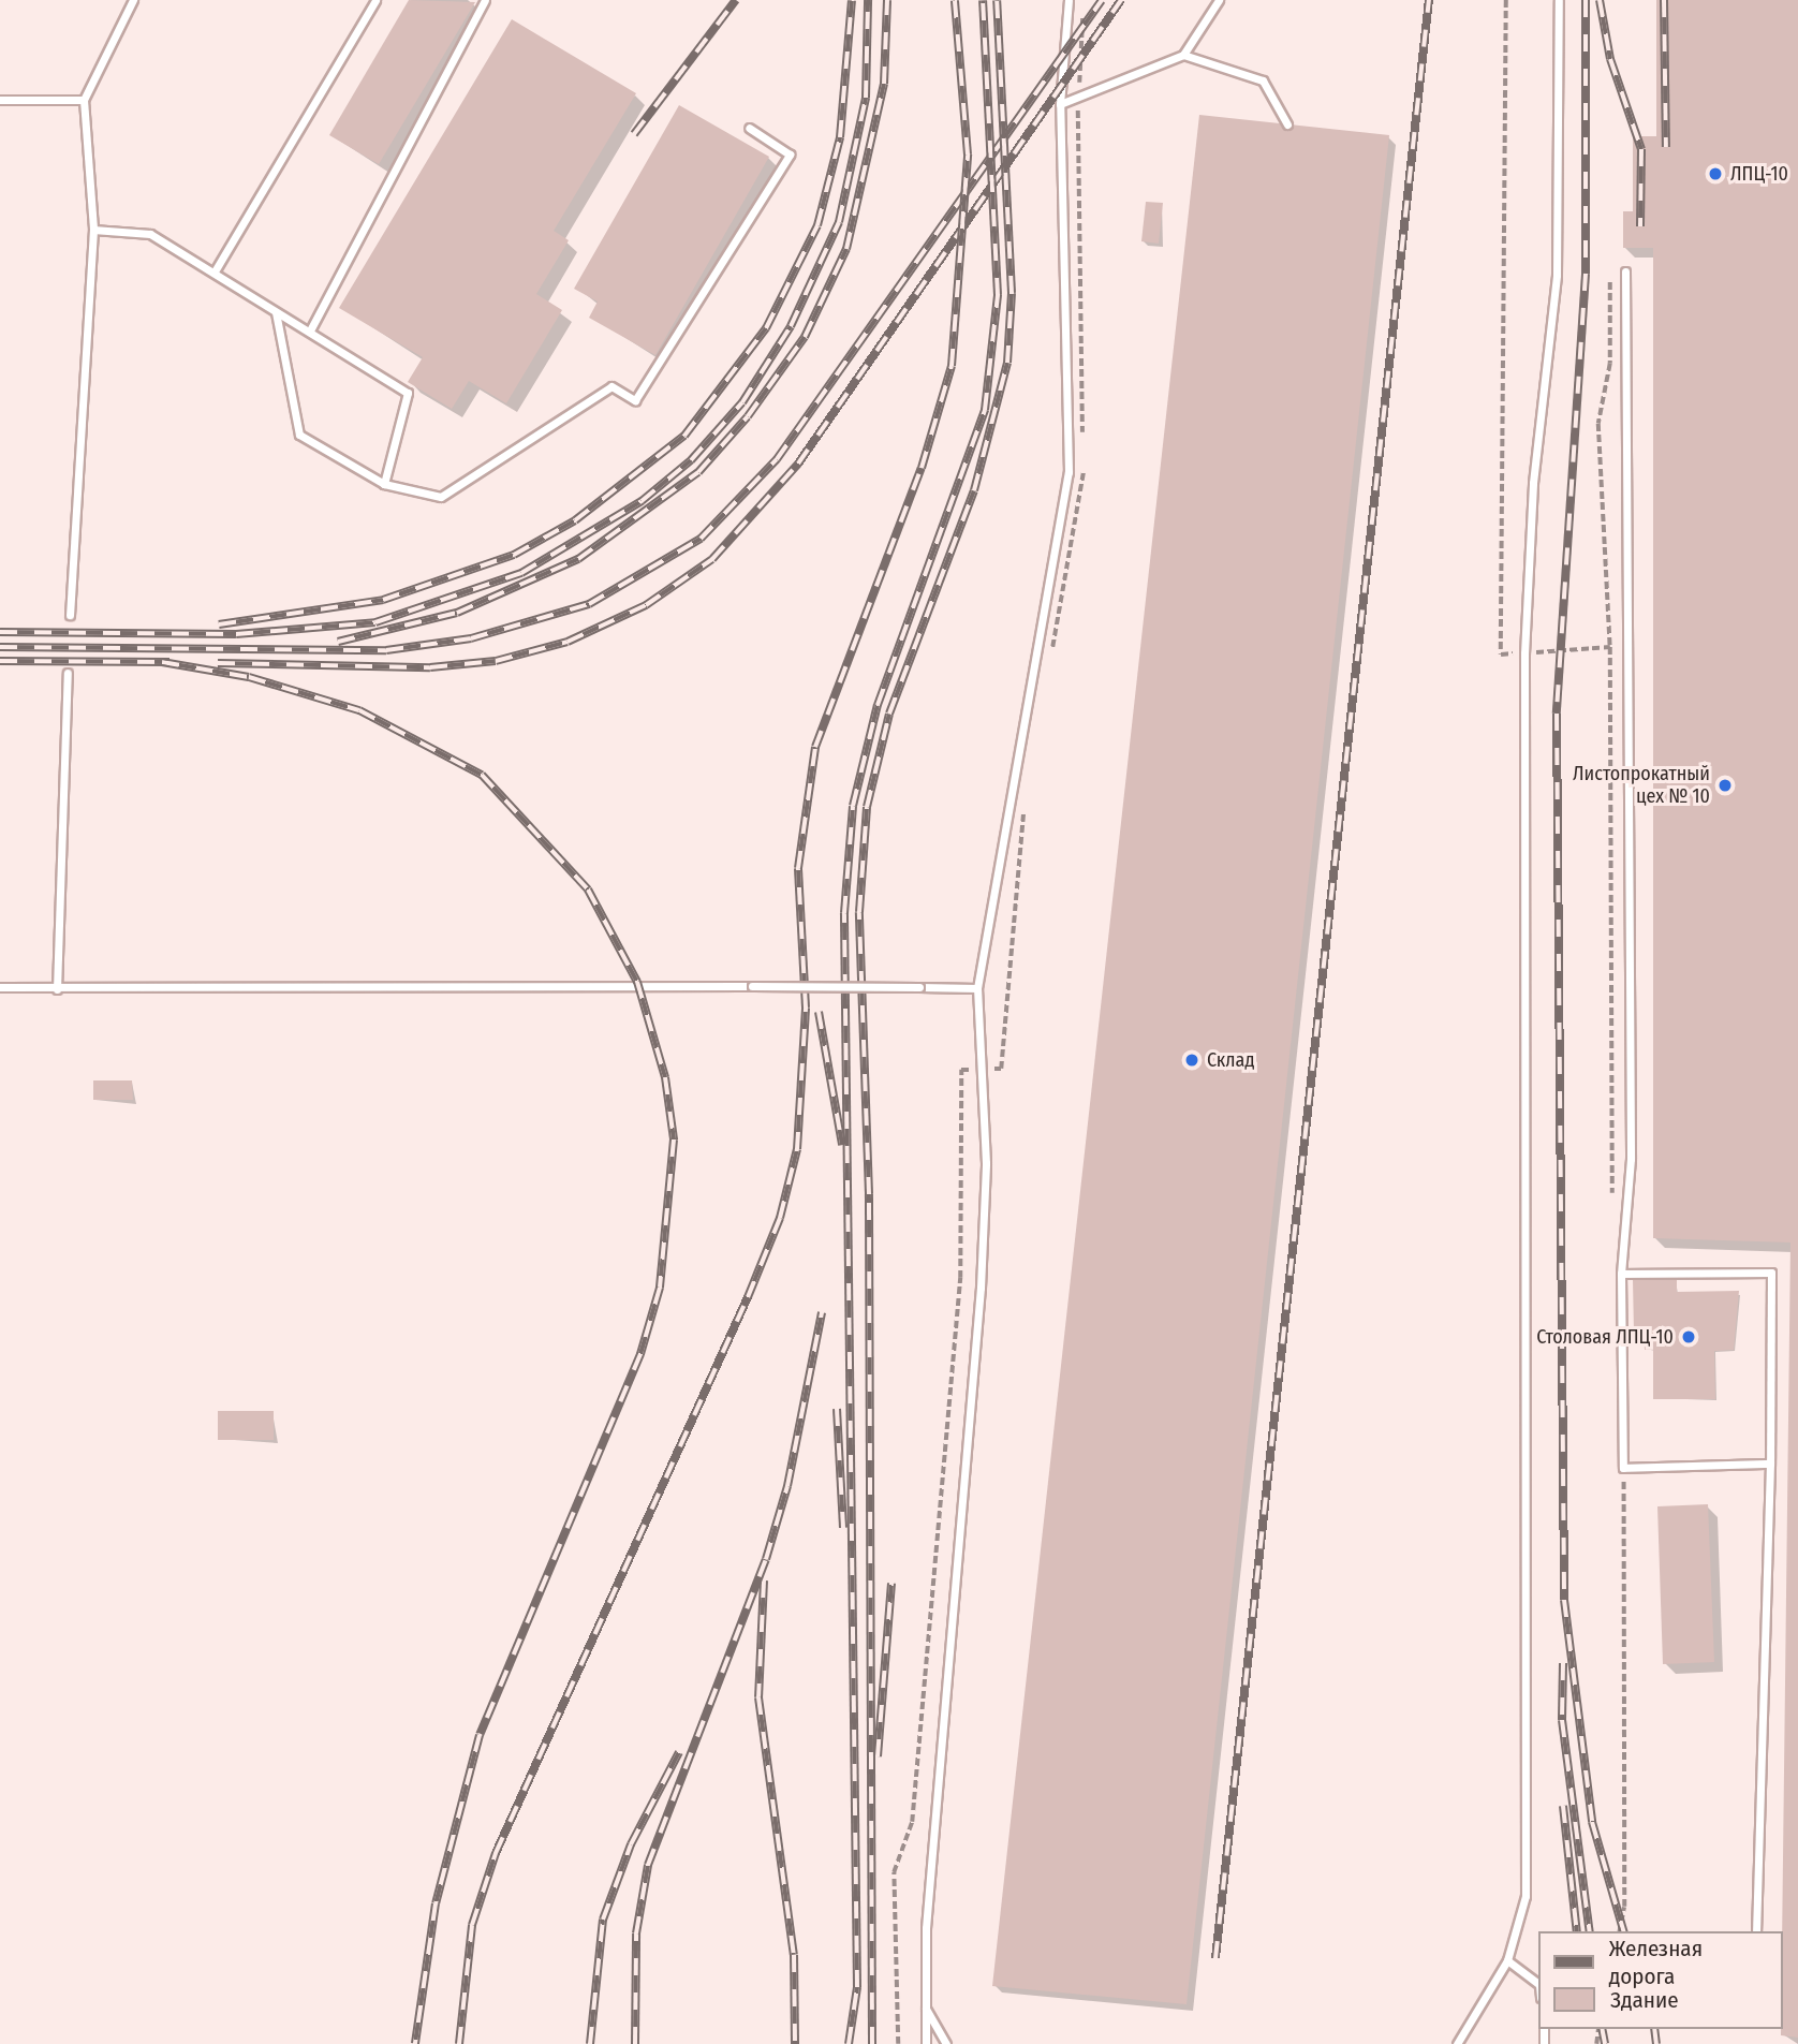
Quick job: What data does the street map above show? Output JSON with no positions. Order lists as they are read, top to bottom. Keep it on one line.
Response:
{"places":["ЛПЦ-10","Листопрокатный цех № 10","Склад","Столовая ЛПЦ-10"],"legend":["Железная дорога","Здание"]}
